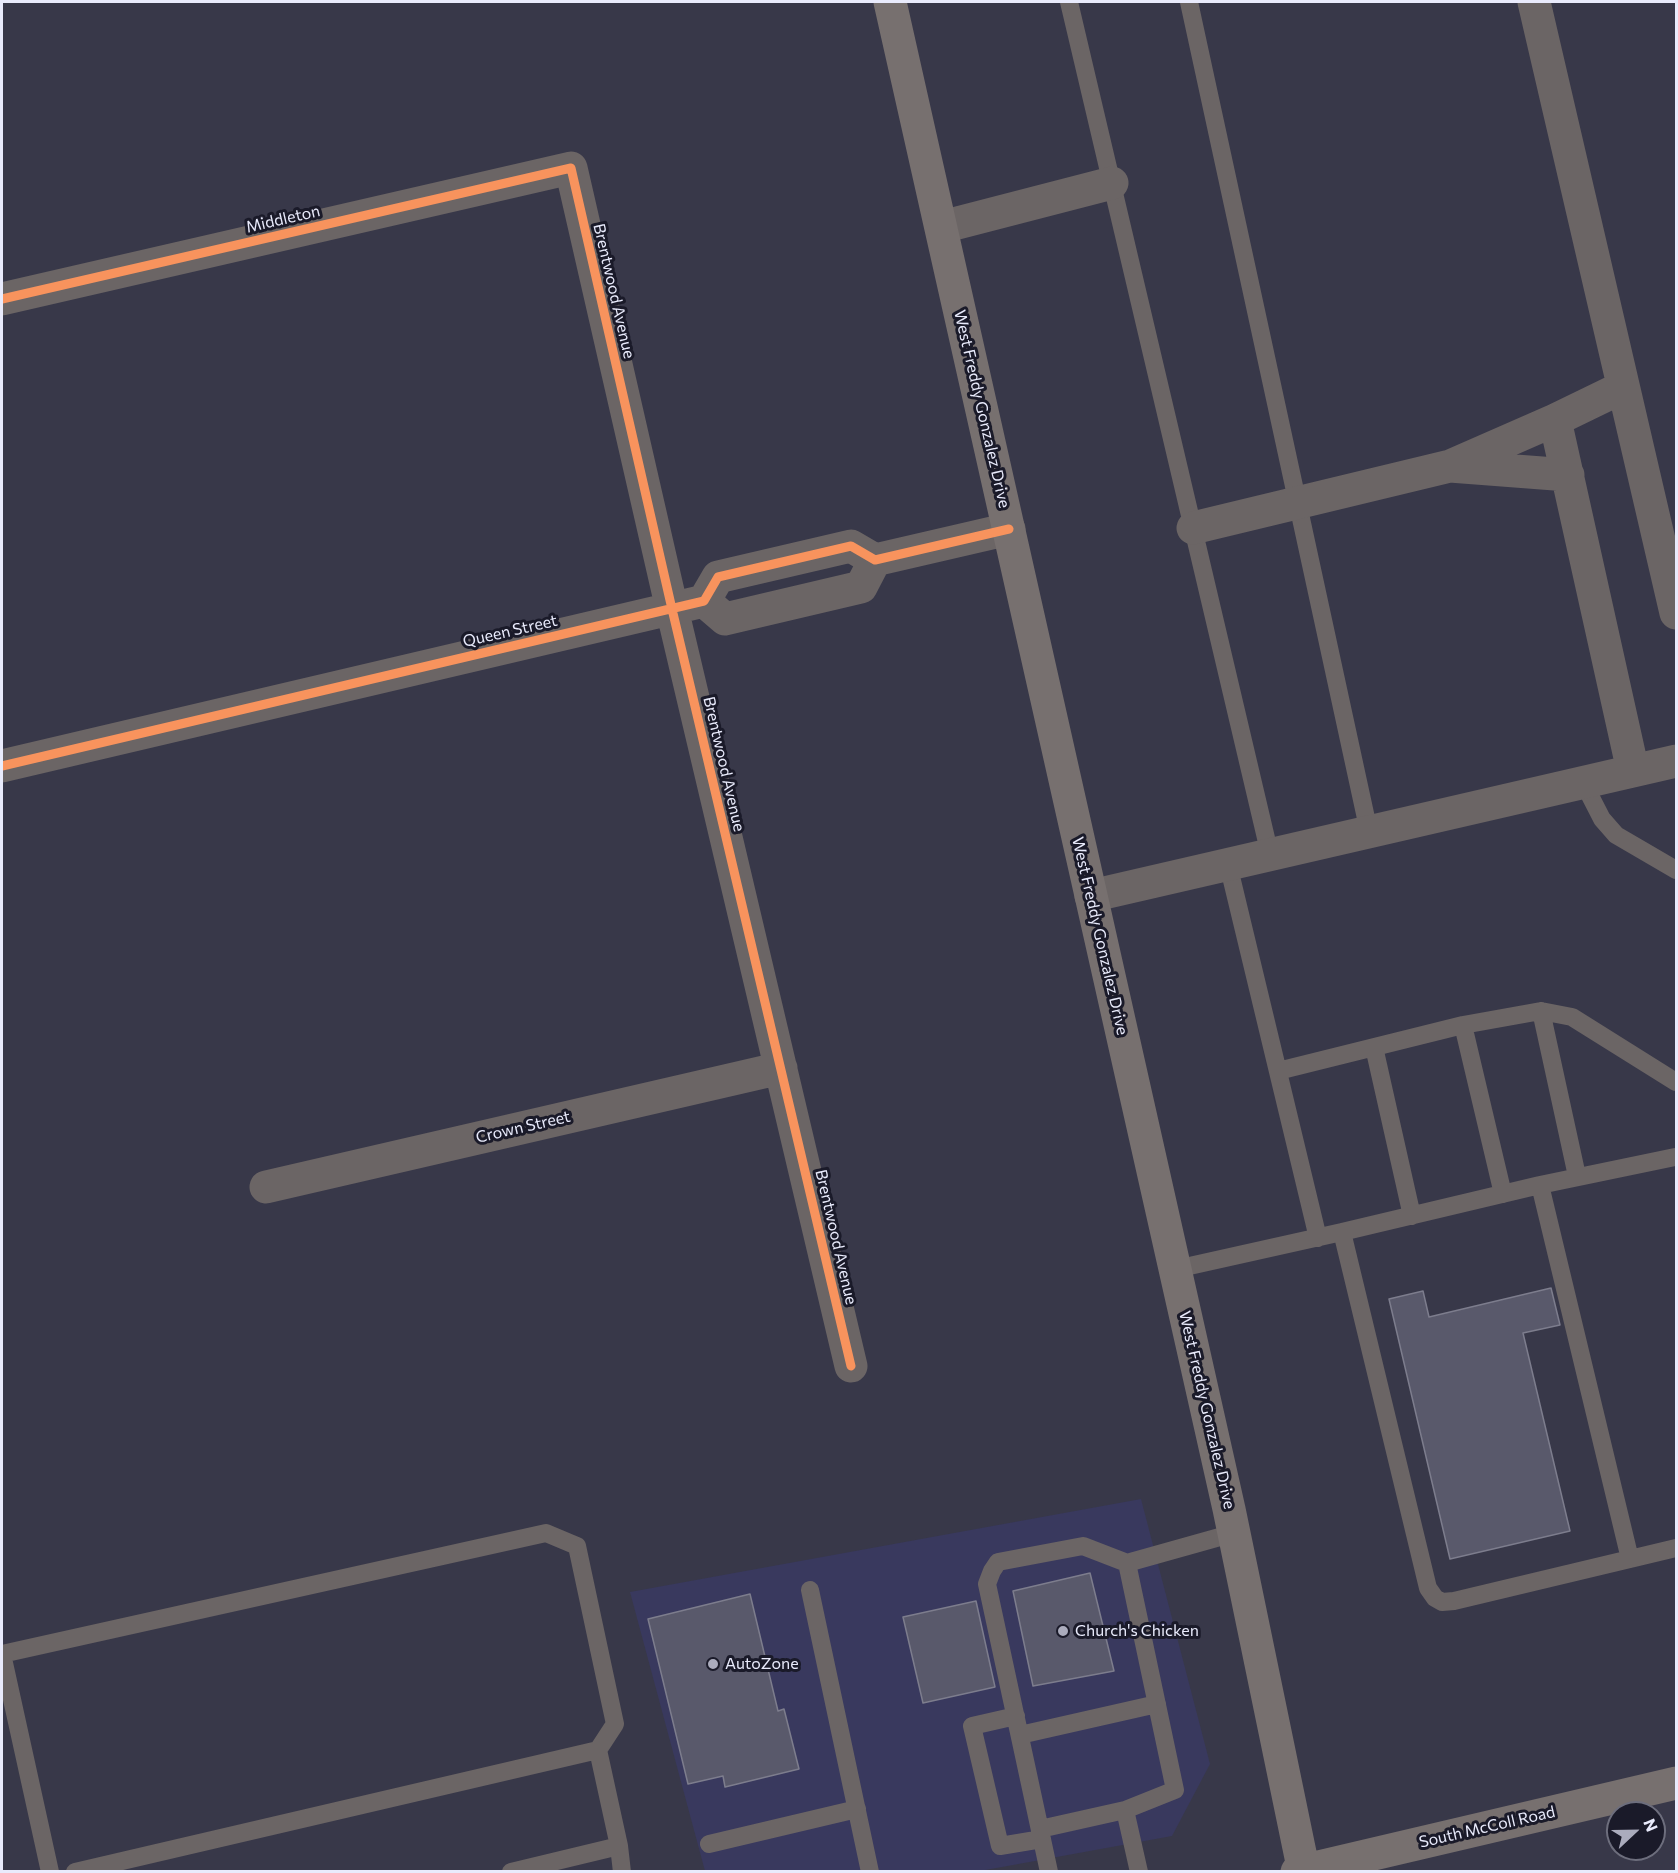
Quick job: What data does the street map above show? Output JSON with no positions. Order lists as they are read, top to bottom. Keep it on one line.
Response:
{"streets":{"main road":["West Freddy Gonzalez Drive","South McColl Road"],"street":["Middleton","Brentwood Avenue","Queen Street","Crown Street"]},"crossings":[["Middleton","Brentwood Avenue"],["Brentwood Avenue","Queen Street"],["Brentwood Avenue","Crown Street"],["West Freddy Gonzalez Drive","South McColl Road"]],"places":["Church's Chicken","AutoZone"],"north":"right"}
